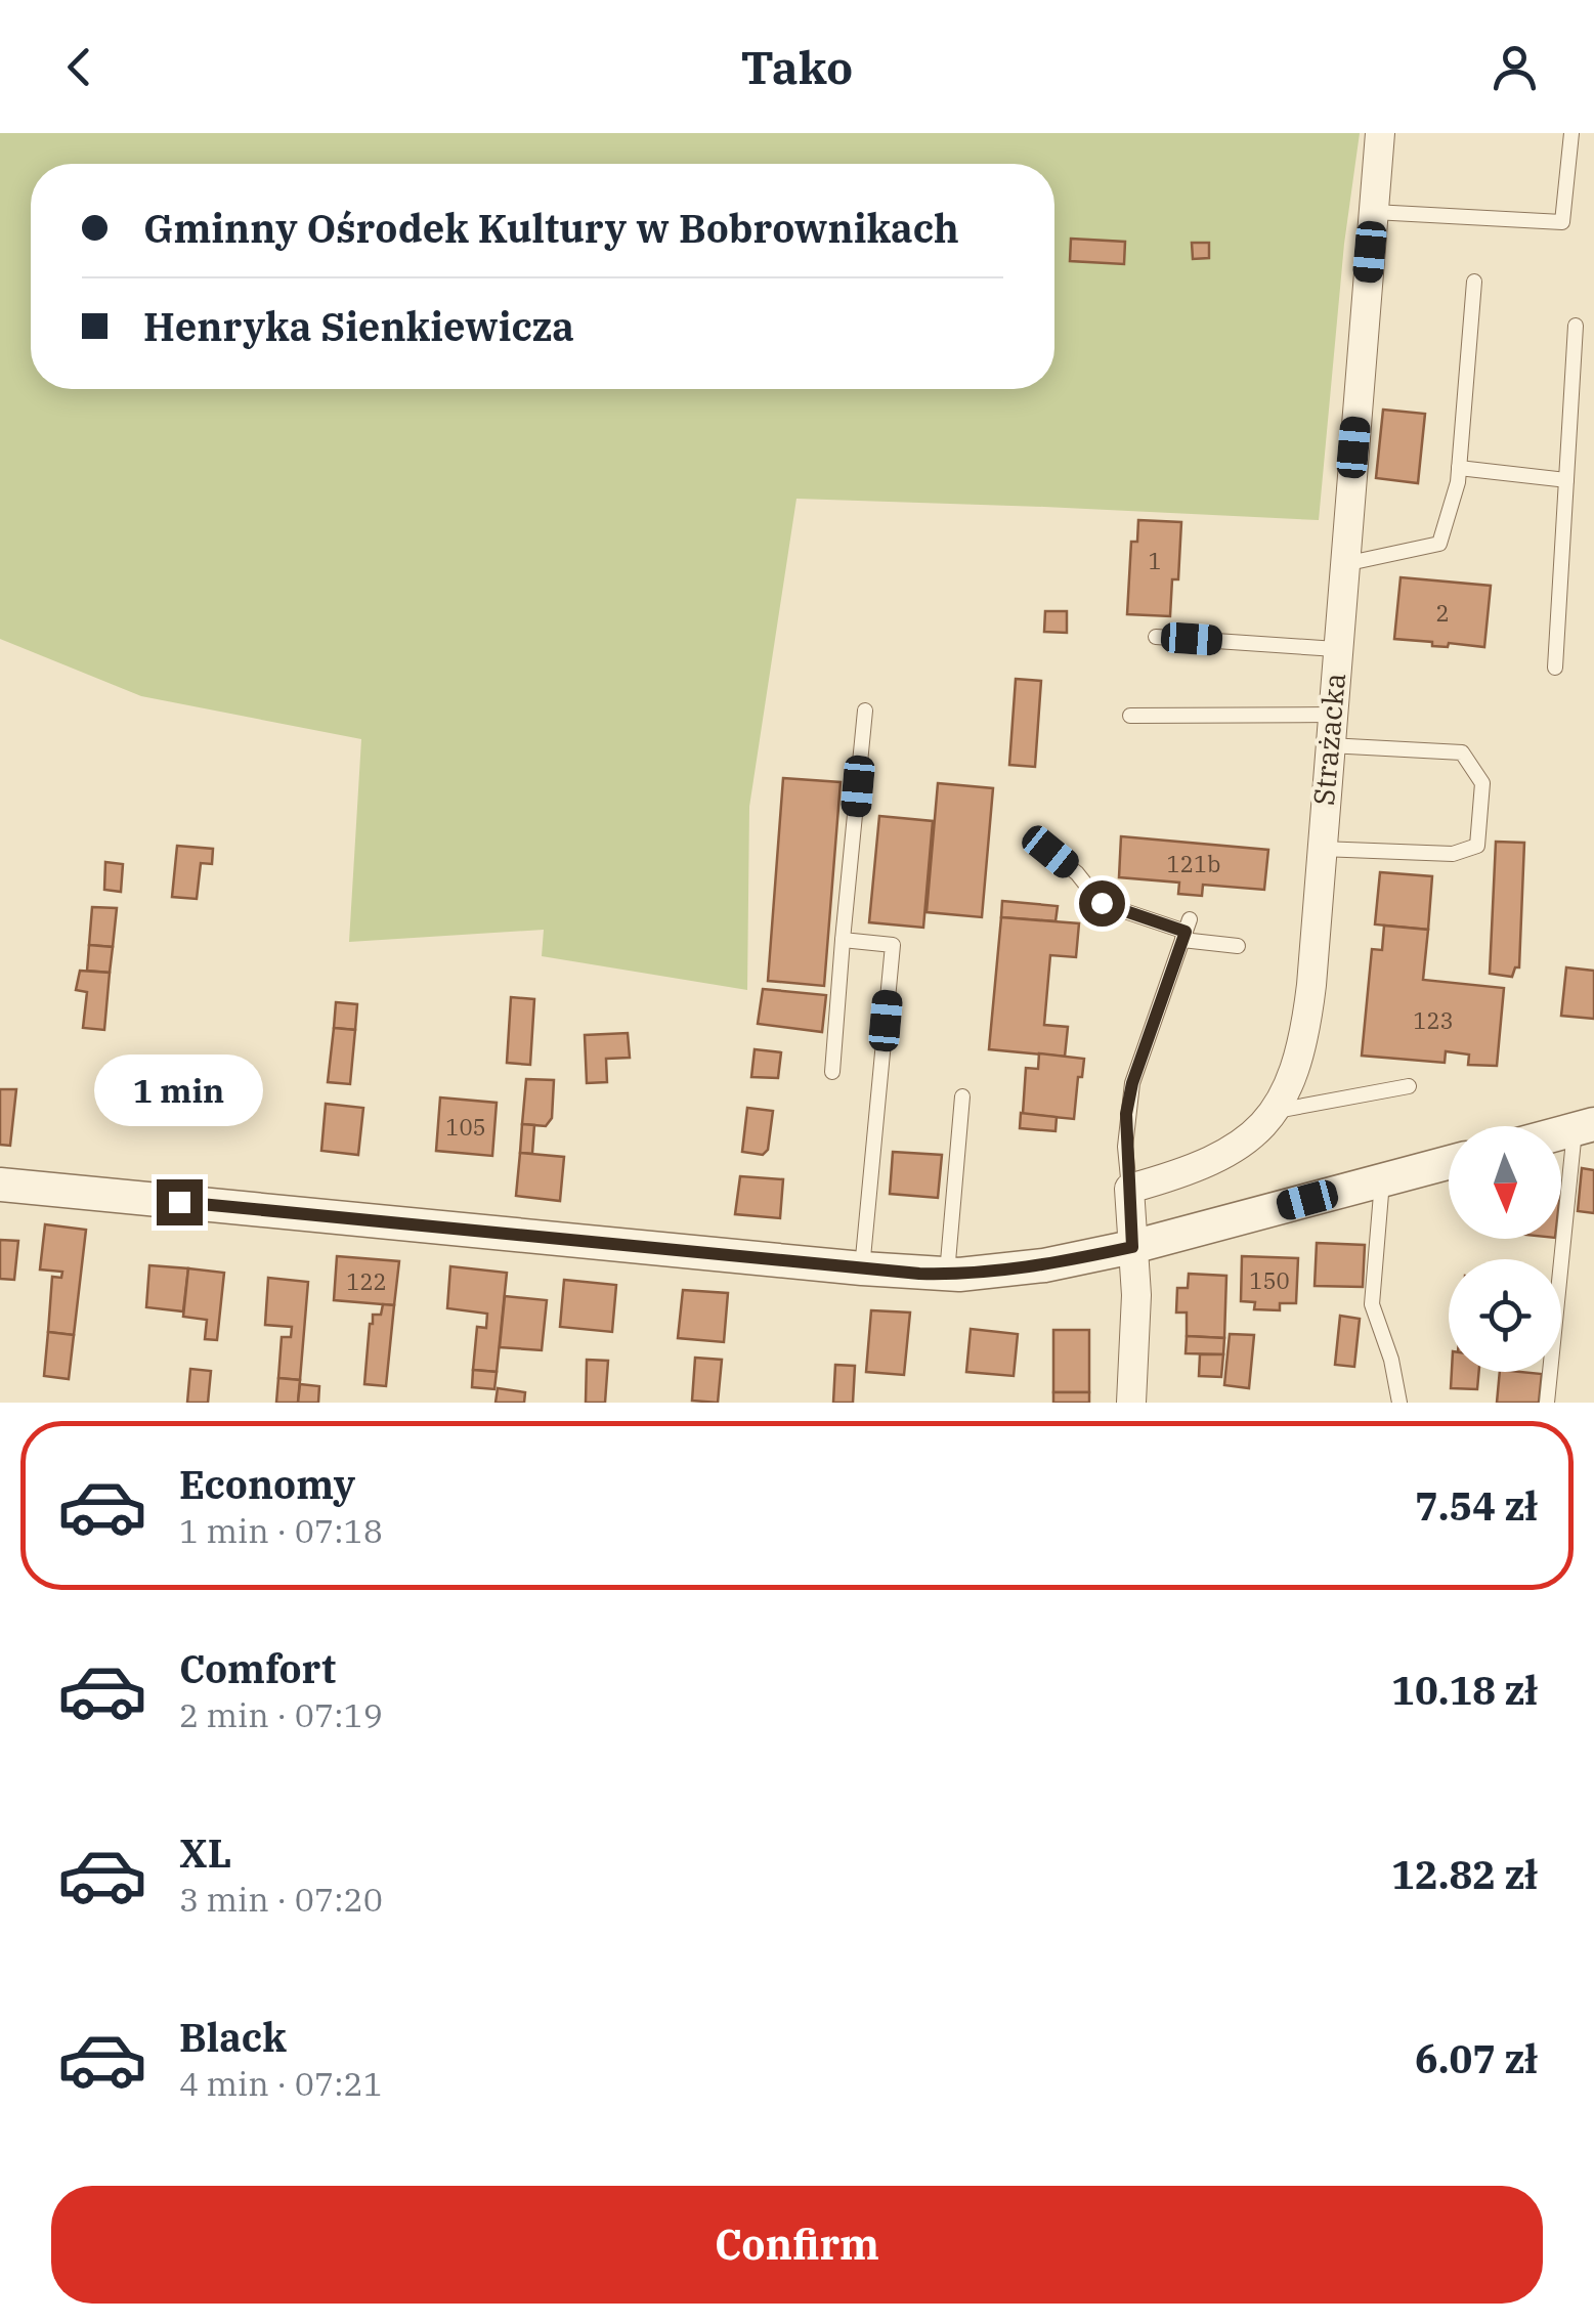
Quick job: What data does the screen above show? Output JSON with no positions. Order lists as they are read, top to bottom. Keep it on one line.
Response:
{"streets":{"street":["Strażacka"]},"house_numbers":["1","2","121b","123","105","150","122"],"north":"bottom","page":{"header":"Tako","banner":["Gminny Ośrodek Kultury w Bobrownikach","Henryka Sienkiewicza"],"bubble":"1 min","list":[{"name":"Economy","note":"1 min · 07:18","value":"7.54 zł"},{"name":"Comfort","note":"2 min · 07:19","value":"10.18 zł"},{"name":"XL","note":"3 min · 07:20","value":"12.82 zł"},{"name":"Black","note":"4 min · 07:21","value":"6.07 zł"}],"buttons":"Confirm"}}
